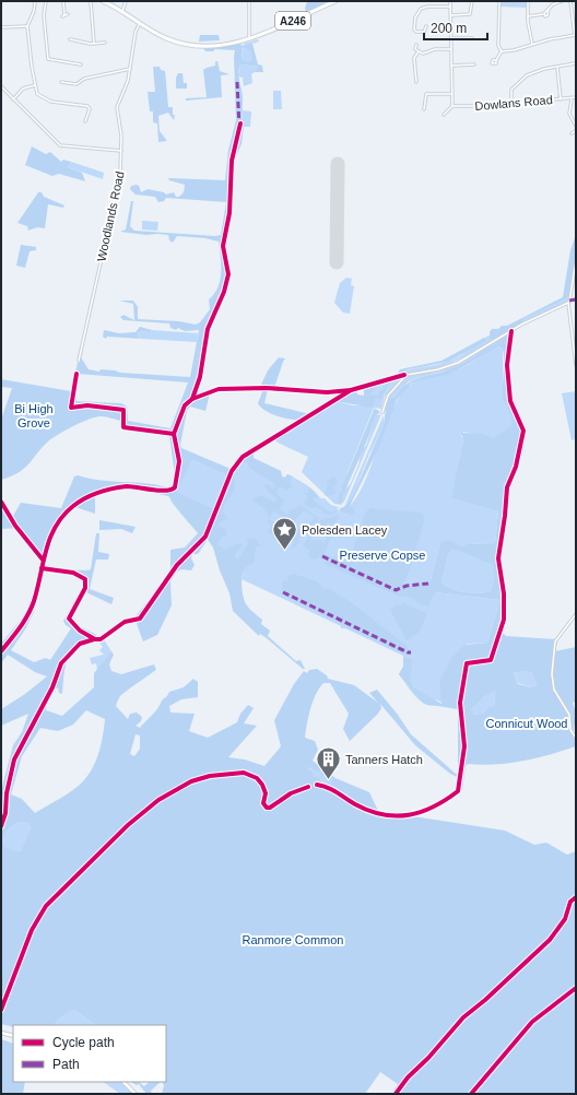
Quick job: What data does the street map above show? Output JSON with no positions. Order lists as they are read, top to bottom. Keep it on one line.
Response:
{"streets":{"main road":["A246"],"street":["Dowlans Road","Woodlands Road"]},"crossings":[["A246","Woodlands Road"]],"parks":["Bi High Grove","Preserve Copse","Connicut Wood","Ranmore Common"],"places":{"place":["Polesden Lacey"],"building":["Tanners Hatch"]},"legend":["Cycle path","Path"],"scale_bar":"200 m"}
